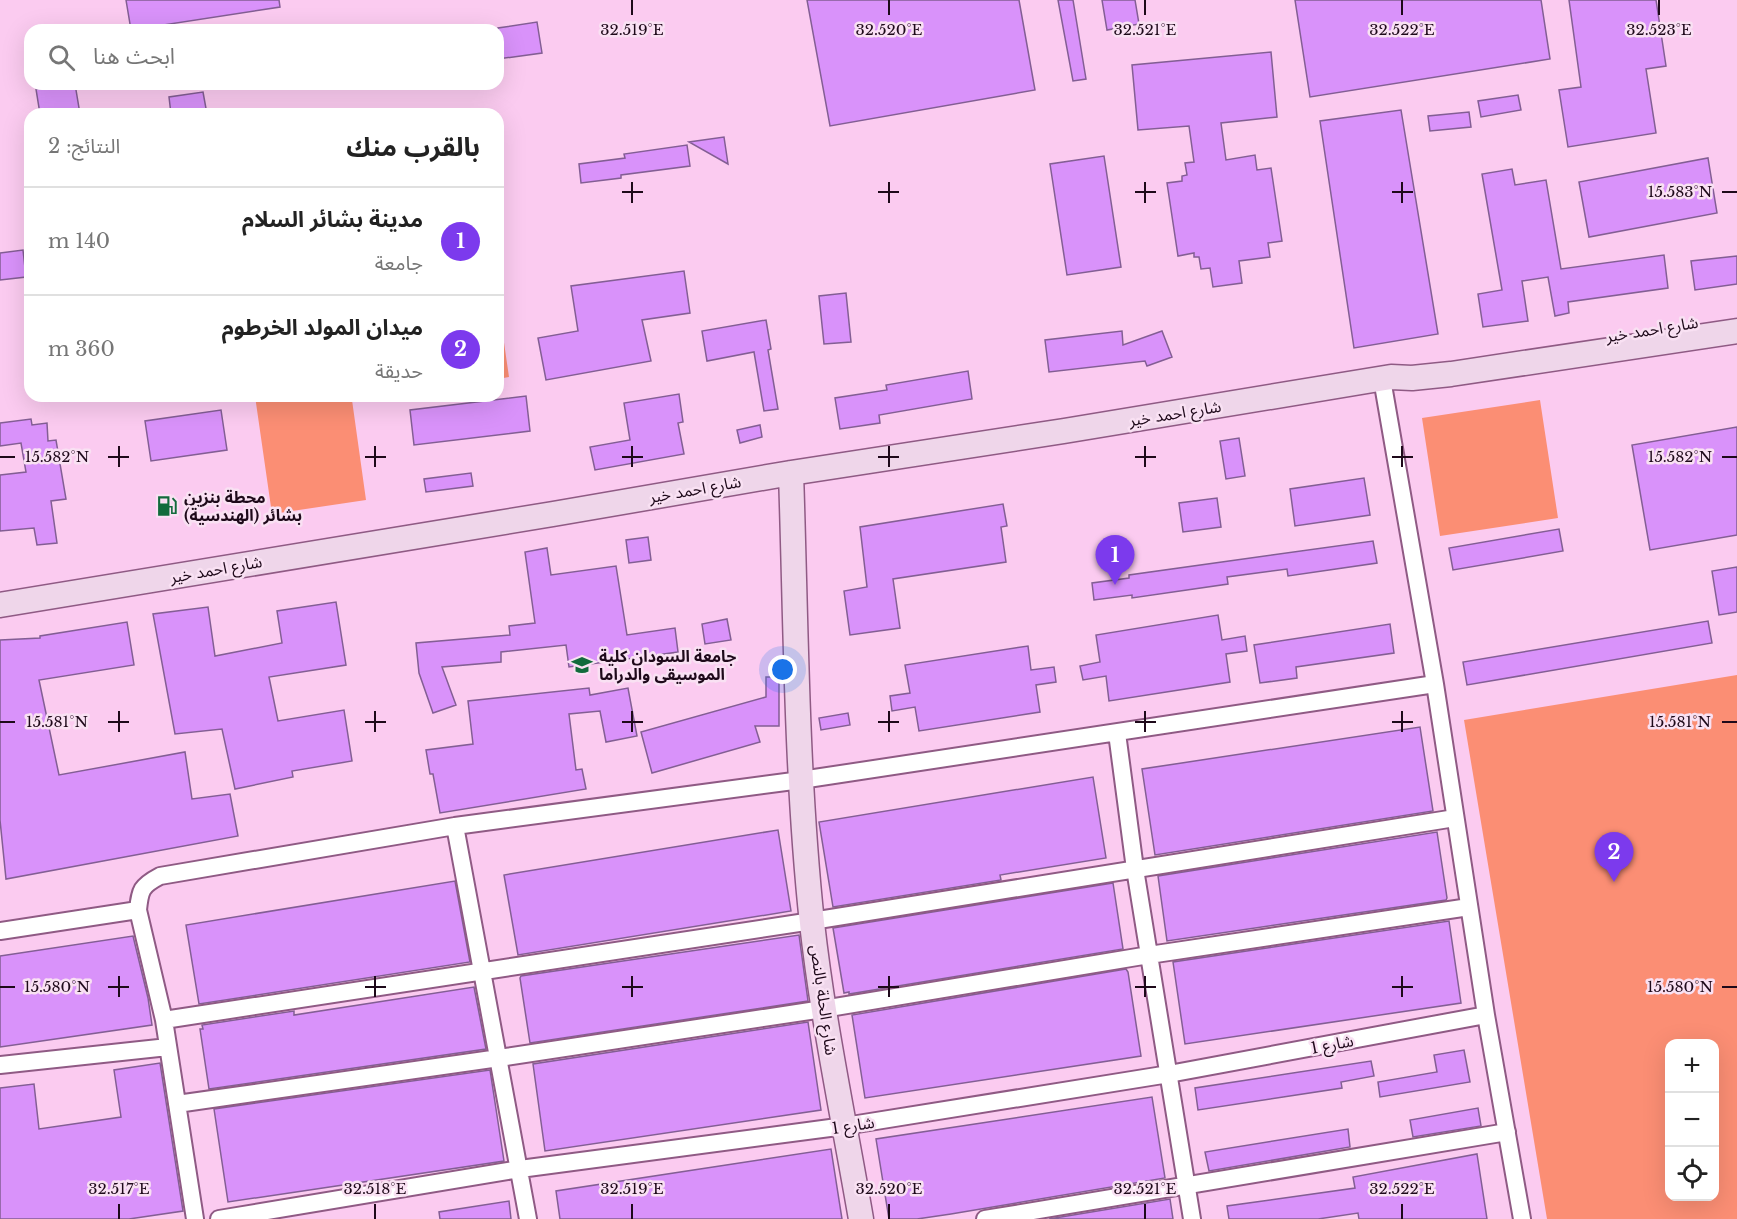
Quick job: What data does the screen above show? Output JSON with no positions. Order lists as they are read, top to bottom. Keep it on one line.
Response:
{"streets":{"main road":["شارع احمد خير","شارع الحلة بالنص"],"street":["شارع 1"]},"crossings":[["شارع احمد خير","شارع الحلة بالنص"],["شارع الحلة بالنص","شارع 1"]],"places":{"fuel station":["محطة بنزين بشائر (الهندسية)"],"school or university":["جامعة السودان كلية الموسيقى والدراما"]},"page":{"search":"ابحث هنا","heading":["بالقرب منك","النتائج: 2"],"list":[{"mark":"1","name":"مدينة بشائر السلام","note":"جامعة","value":"140 m"},{"mark":"2","name":"ميدان المولد الخرطوم","note":"حديقة","value":"360 m"}],"pins":["1","2"],"map_buttons":["+","−"]},"coordinates":["32.519°E","32.520°E","32.521°E","32.522°E","32.523°E","15.583°N","15.582°N","15.581°N","15.580°N","32.517°E","32.518°E"]}
